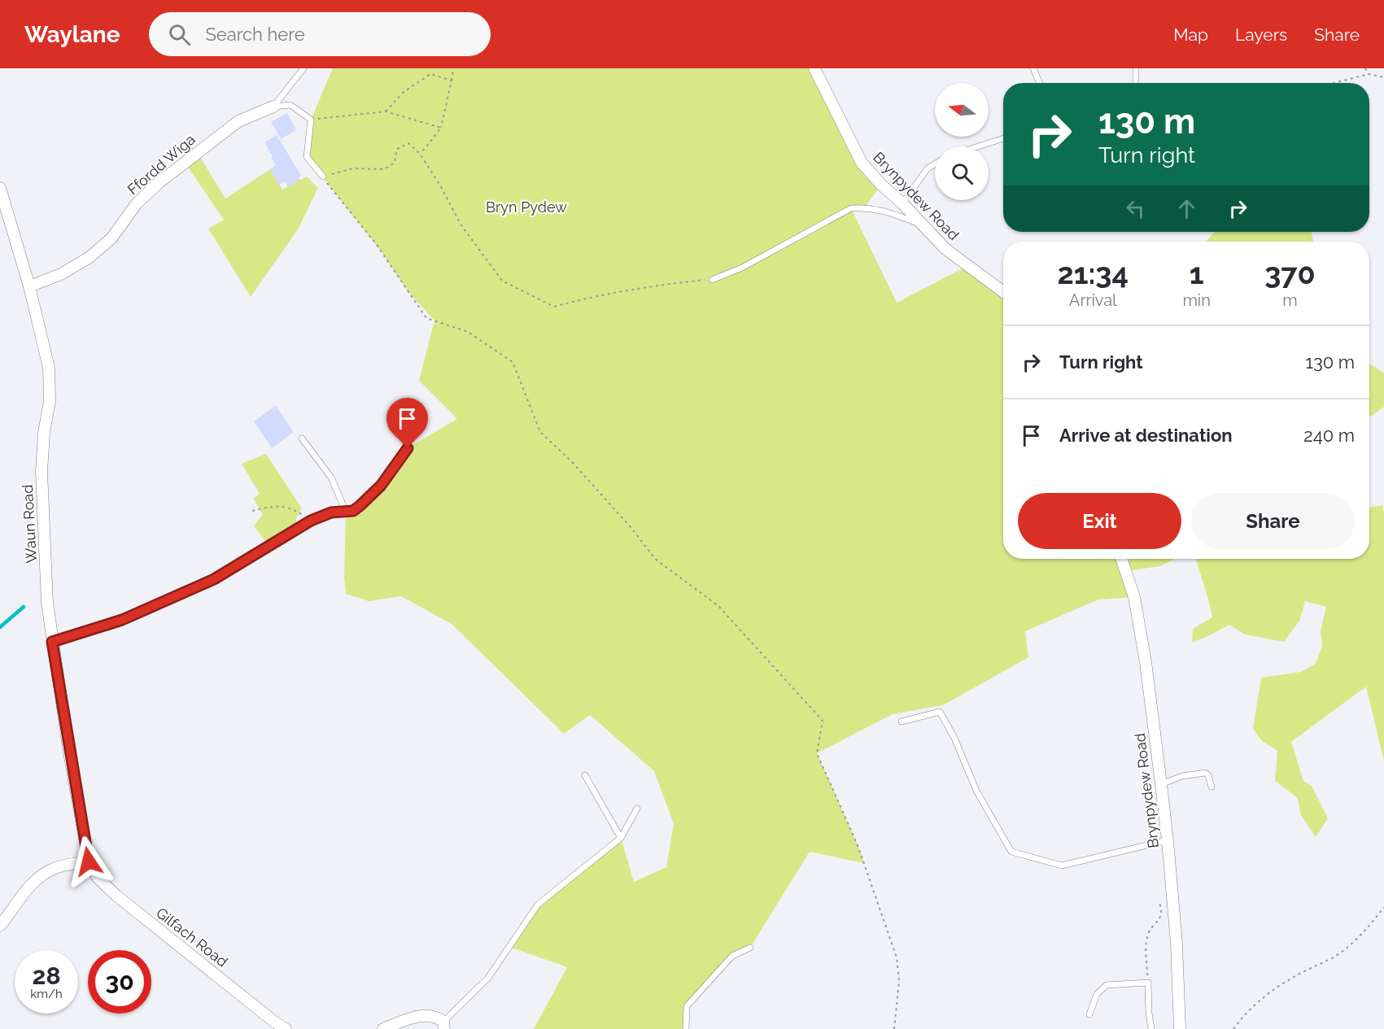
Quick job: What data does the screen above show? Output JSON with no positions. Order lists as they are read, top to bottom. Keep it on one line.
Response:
{"streets":{"street":["Ffordd Wiga","Brynpydew Road","Waun Road","Gilfach Road"]},"crossings":[["Ffordd Wiga","Waun Road"],["Waun Road","Gilfach Road"]],"parks":["Bryn Pydew"],"north":"left","page":{"header":"Waylane","search":"Search here","nav":["Map","Layers","Share"],"turn":["130 m","Turn right"],"eta":["21:34","Arrival","1","min","370","m"],"list":[{"name":"Turn right","value":"130 m"},{"name":"Arrive at destination","value":"240 m"}],"buttons":["Exit","Share"],"speed":"28 km/h","limit":"30"}}
